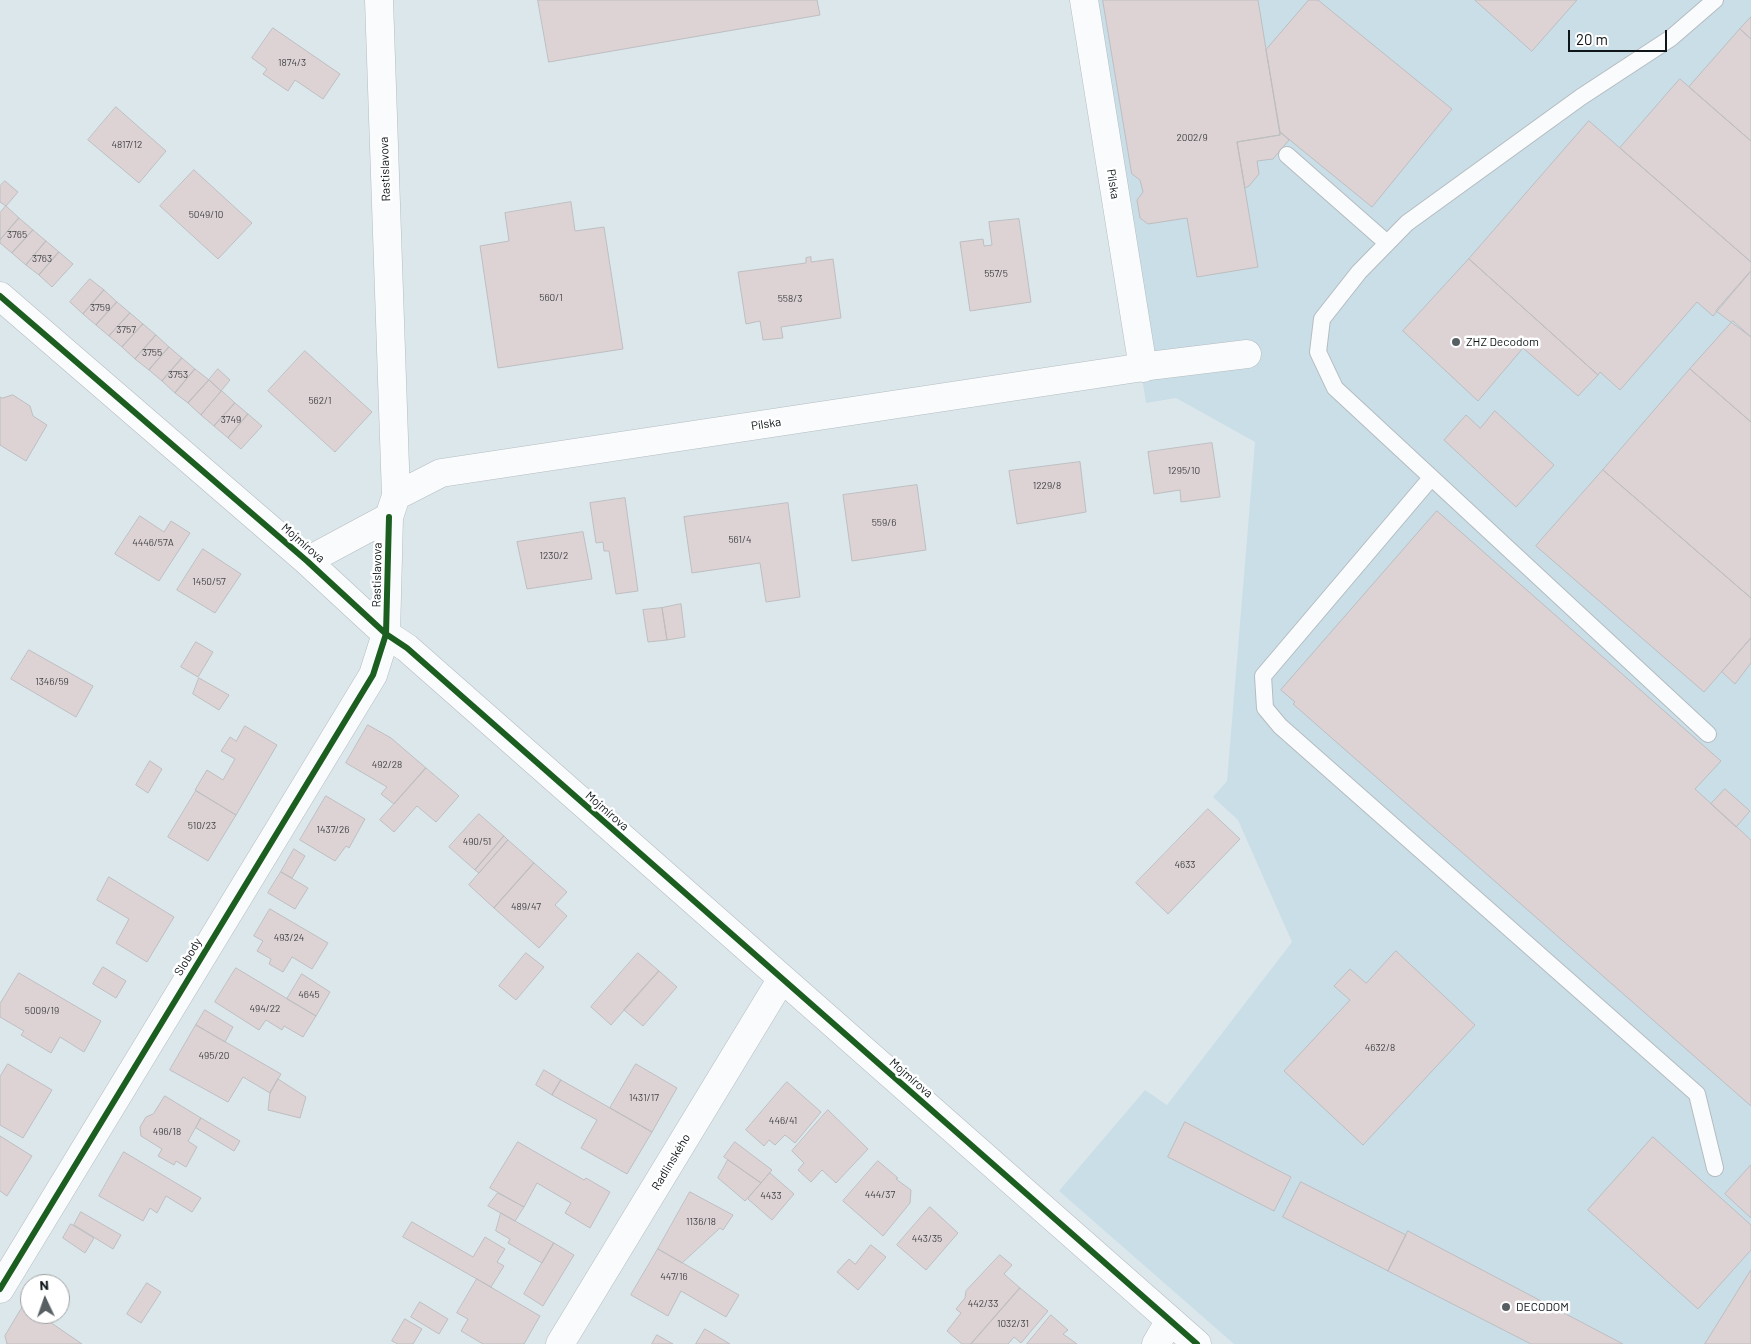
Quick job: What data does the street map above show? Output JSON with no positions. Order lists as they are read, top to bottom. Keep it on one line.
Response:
{"streets":{"street":["Rastislavova","Pílska","Mojmírova","Slobody","Radlinského"]},"crossings":[["Rastislavova","Pílska"],["Rastislavova","Mojmírova"],["Rastislavova","Slobody"],["Mojmírova","Slobody"],["Mojmírova","Radlinského"]],"places":["ZHZ Decodom","DECODOM"],"house_numbers":["1874/3","2002/9","4817/12","5049/10","3765","3763","557/5","560/1","558/3","3759","3757","3755","3753","562/1","3749","1295/10","1229/8","559/6","561/4","4446/57A","1230/2","1450/57","1346/59","492/28","510/23","1437/26","490/51","4633","489/47","493/24","4645","494/22","5009/19","4632/8","495/20","1431/17","446/41","496/18","444/37","4433","1136/18","443/35","447/16","442/33","1032/31"],"scale_bar":"20 m","north":"top"}
